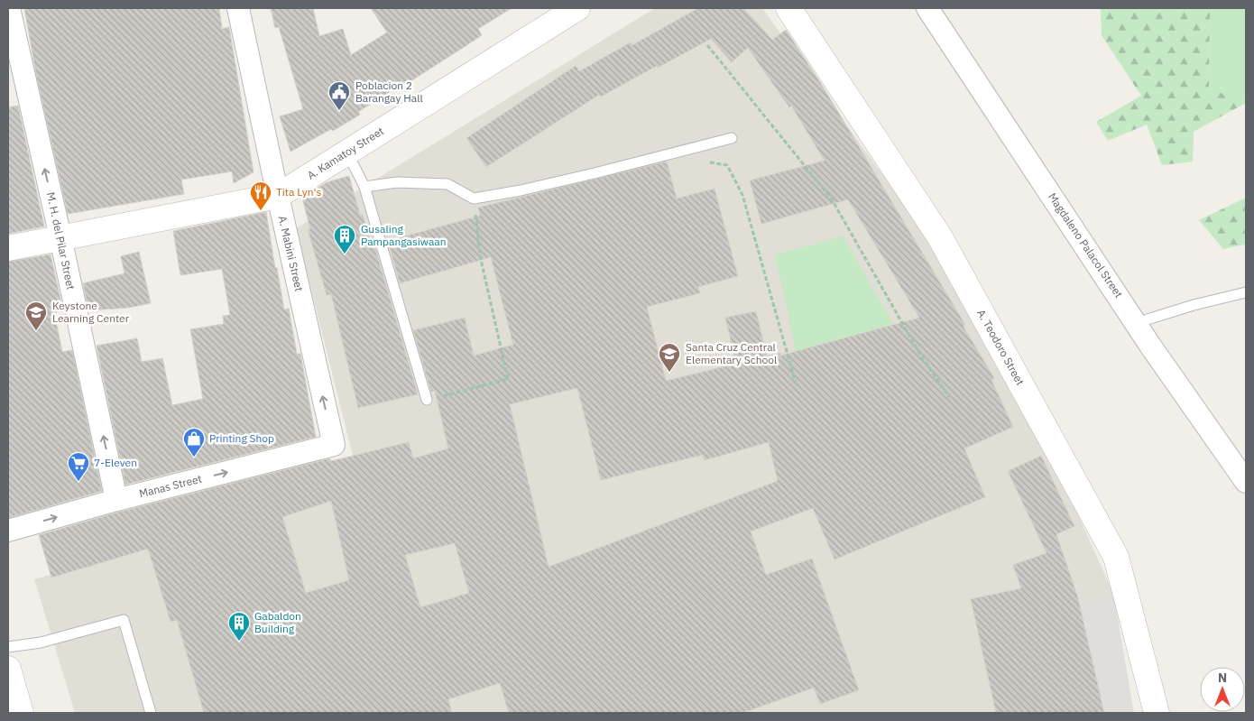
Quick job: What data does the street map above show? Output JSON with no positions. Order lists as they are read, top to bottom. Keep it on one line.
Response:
{"streets":{"street":["A. Kamatoy Street","M. H. del Pilar Street","Magdaleno Palacol Street","A. Mabini Street","A. Teodoro Street","Manas Street"]},"crossings":[["A. Kamatoy Street","M. H. del Pilar Street"],["A. Kamatoy Street","A. Mabini Street"],["M. H. del Pilar Street","Manas Street"],["A. Mabini Street","Manas Street"]],"one_way":["M. H. del Pilar Street","A. Mabini Street","Manas Street"],"places":{"public building":["Poblacion 2 Barangay Hall"],"restaurant":["Tita Lyn's"],"building":["Gusaling Pampangasiwaan","Gabaldon Building"],"school or university":["Keystone Learning Center","Santa Cruz Central Elementary School"],"shop":["Printing Shop"],"supermarket":["7-Eleven"]},"north":"top"}
